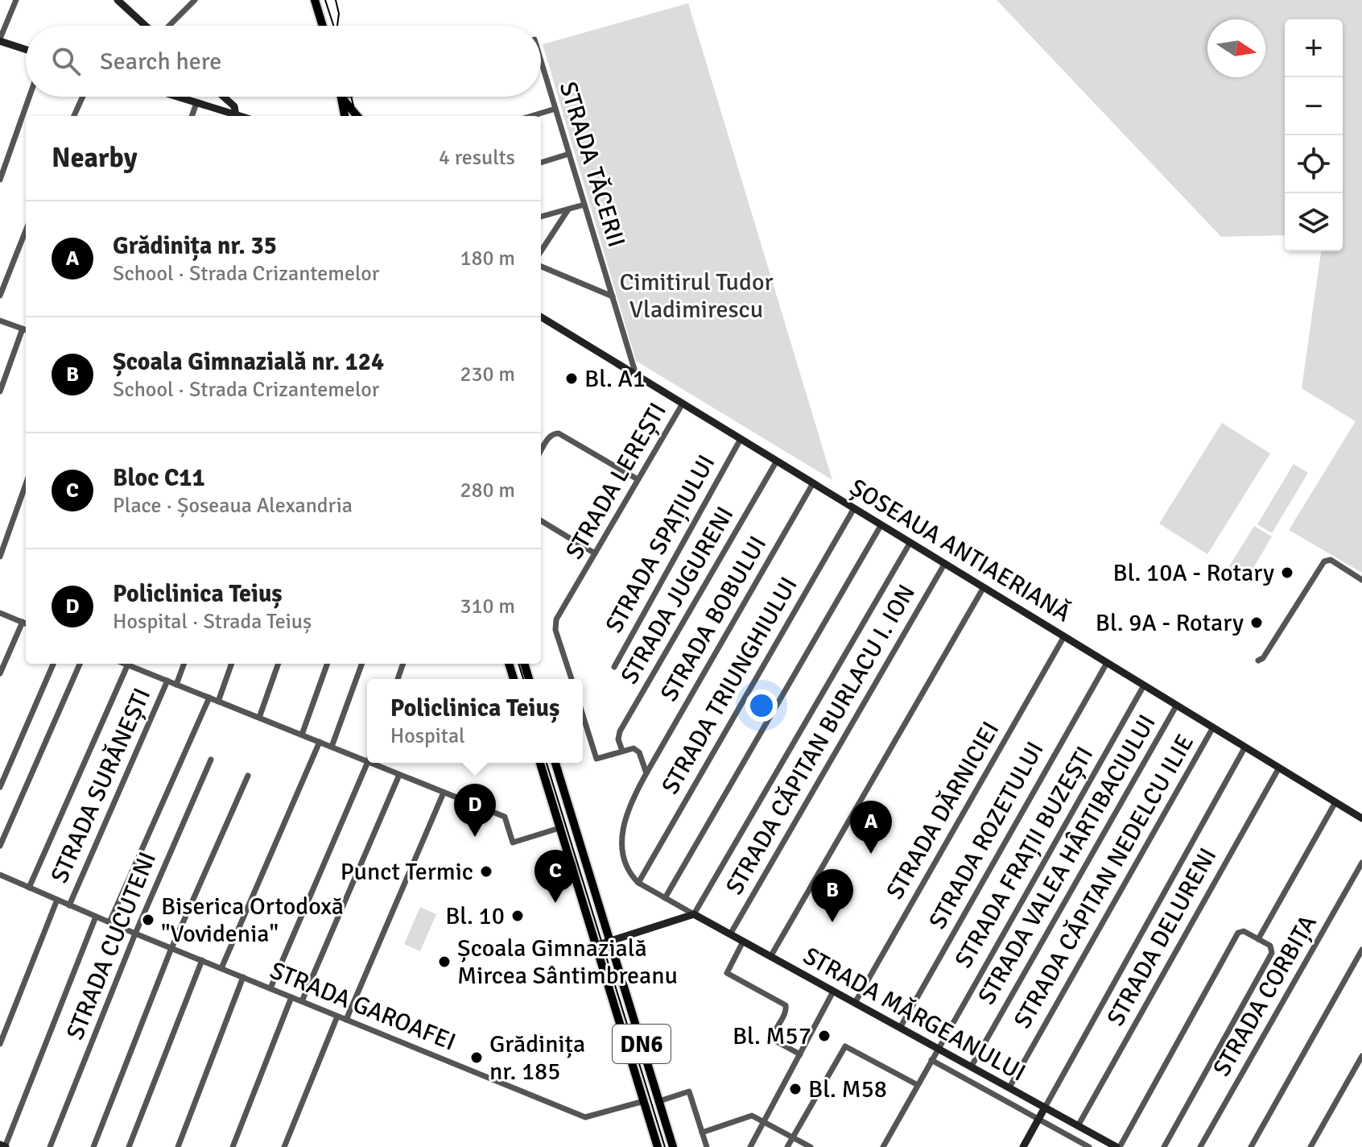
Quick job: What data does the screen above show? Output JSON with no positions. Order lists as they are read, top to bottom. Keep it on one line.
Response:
{"streets":{"main road":["ȘOSEAUA ANTIAERIANĂ","STRADA MĂRGEANULUI","DN6"],"street":["STRADA TĂCERII","STRADA LEREȘTI","STRADA SPAȚIULUI","STRADA JUGURENI","STRADA BOBULUI","STRADA TRIUNGHIULUI","STRADA CĂPITAN BURLACU I. ION","STRADA SURĂNEȘTI","STRADA DĂRNICIEI","STRADA ROZETULUI","STRADA FRAȚII BUZEȘTI","STRADA VALEA HÂRTIBACIULUI","STRADA CĂPITAN NEDELCU ILIE","STRADA DELURENI","STRADA CUCUTENI","STRADA CORBIȚA","STRADA GAROAFEI"]},"crossings":[["STRADA TĂCERII","ȘOSEAUA ANTIAERIANĂ"],["STRADA LEREȘTI","ȘOSEAUA ANTIAERIANĂ"],["STRADA SPAȚIULUI","ȘOSEAUA ANTIAERIANĂ"],["ȘOSEAUA ANTIAERIANĂ","STRADA JUGURENI"],["ȘOSEAUA ANTIAERIANĂ","STRADA BOBULUI"],["ȘOSEAUA ANTIAERIANĂ","STRADA TRIUNGHIULUI"],["ȘOSEAUA ANTIAERIANĂ","STRADA CĂPITAN BURLACU I. ION"],["ȘOSEAUA ANTIAERIANĂ","STRADA DĂRNICIEI"],["ȘOSEAUA ANTIAERIANĂ","STRADA ROZETULUI"],["ȘOSEAUA ANTIAERIANĂ","STRADA FRAȚII BUZEȘTI"],["ȘOSEAUA ANTIAERIANĂ","STRADA VALEA HÂRTIBACIULUI"],["ȘOSEAUA ANTIAERIANĂ","STRADA CĂPITAN NEDELCU ILIE"],["ȘOSEAUA ANTIAERIANĂ","STRADA DELURENI"],["STRADA TRIUNGHIULUI","STRADA MĂRGEANULUI"],["STRADA CĂPITAN BURLACU I. ION","STRADA MĂRGEANULUI"],["STRADA SURĂNEȘTI","STRADA GAROAFEI"],["STRADA DĂRNICIEI","STRADA MĂRGEANULUI"],["STRADA ROZETULUI","STRADA MĂRGEANULUI"],["STRADA FRAȚII BUZEȘTI","STRADA MĂRGEANULUI"],["STRADA VALEA HÂRTIBACIULUI","STRADA MĂRGEANULUI"],["STRADA CĂPITAN NEDELCU ILIE","STRADA MĂRGEANULUI"],["STRADA DELURENI","STRADA MĂRGEANULUI"],["STRADA CUCUTENI","STRADA GAROAFEI"],["STRADA GAROAFEI","DN6"]],"parks":["Cimitirul Tudor Vladimirescu"],"places":["Bl. A1","Bl. 10A - Rotary","Bl. 9A - Rotary","Punct Termic","Bl. 10","Biserica Ortodoxă \"Vovidenia\"","Școala Gimnazială Mircea Sântimbreanu","Bl. M57","Grădinița nr. 185","Bl. M58"],"north":"right","page":{"map_buttons":["+","−"],"search":"Search here","heading":["Nearby","4 results"],"list":[{"mark":"A","name":"Grădinița nr. 35","note":"School · Strada Crizantemelor","value":"180 m"},{"mark":"B","name":"Școala Gimnazială nr. 124","note":"School · Strada Crizantemelor","value":"230 m"},{"mark":"C","name":"Bloc C11","note":"Place · Șoseaua Alexandria","value":"280 m"},{"mark":"D","name":"Policlinica Teiuș","note":"Hospital · Strada Teiuș","value":"310 m"}],"popup":["Policlinica Teiuș","Hospital"],"pins":["D","A","C","B"]}}
